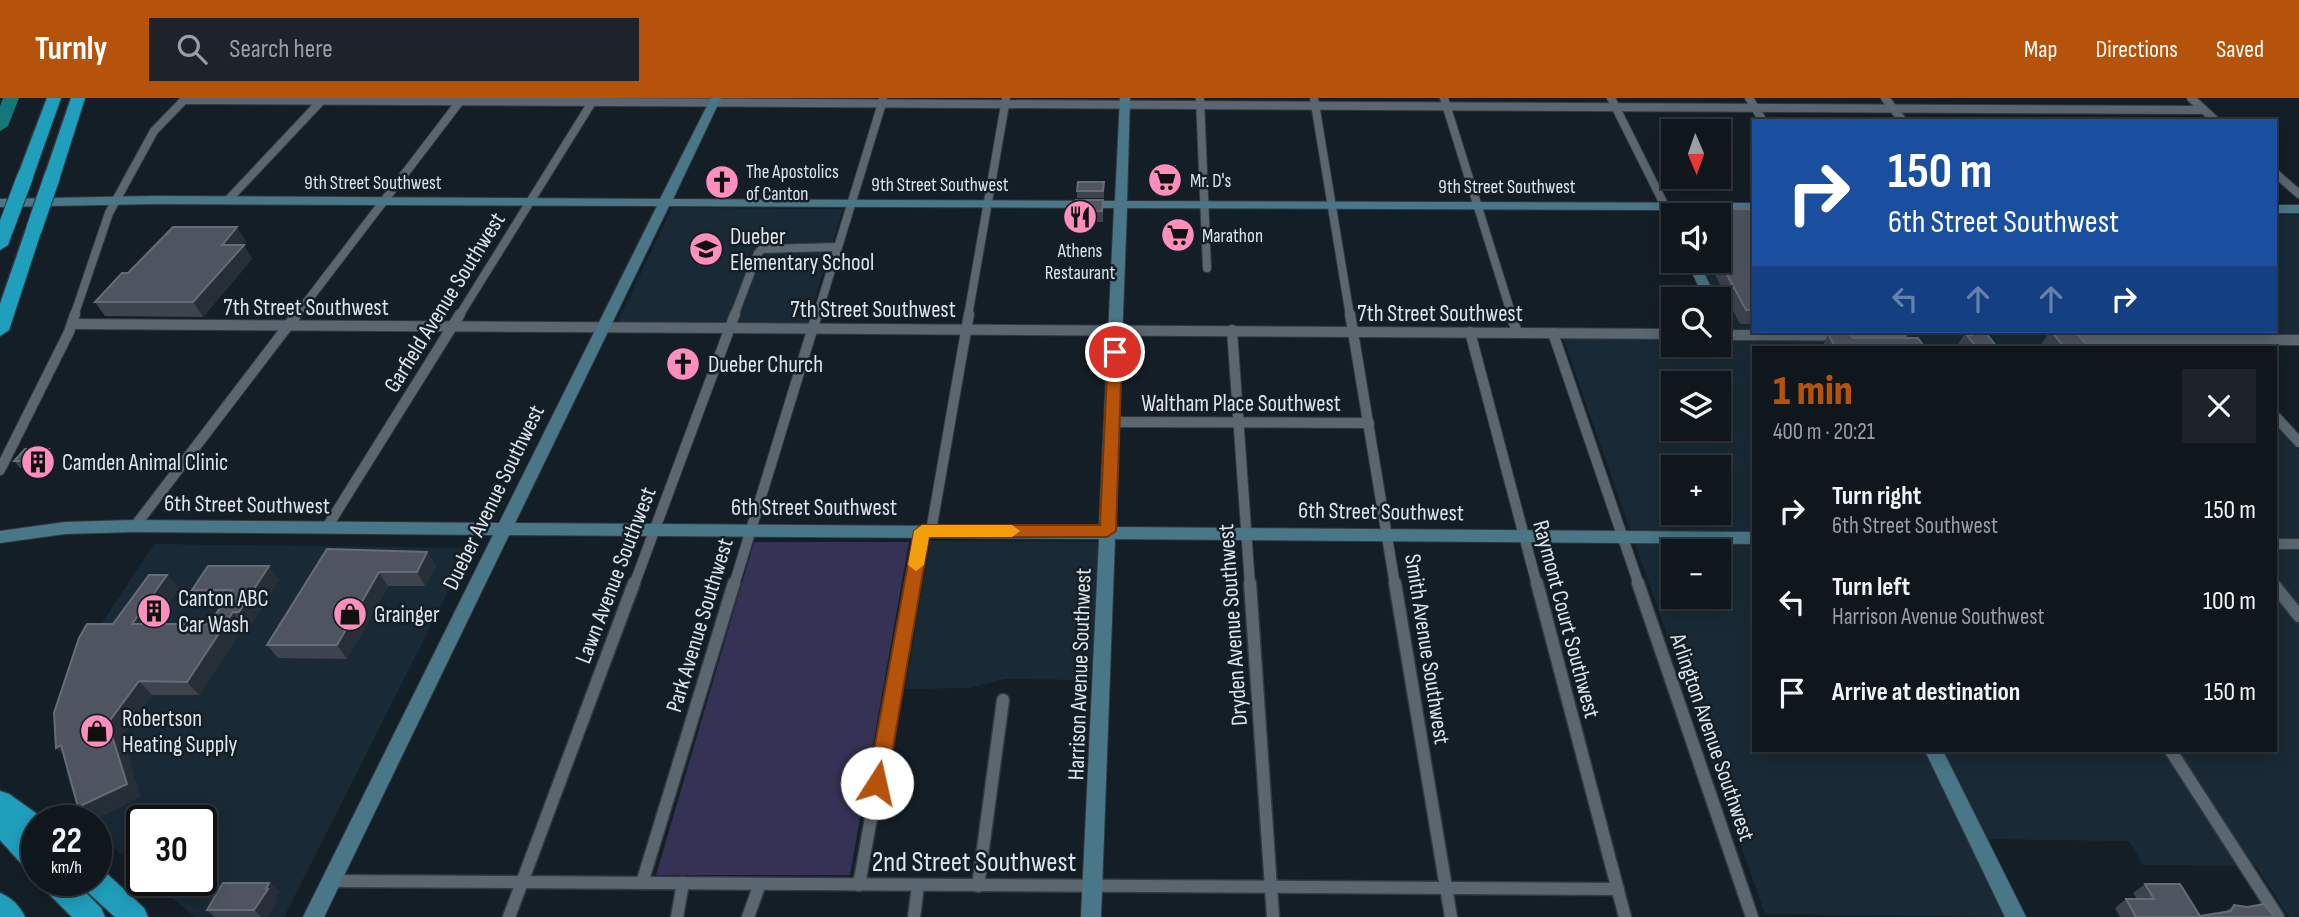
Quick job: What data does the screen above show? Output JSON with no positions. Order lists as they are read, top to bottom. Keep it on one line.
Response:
{"streets":{"street":["9th Street Southwest","Garfield Avenue Southwest","7th Street Southwest","Waltham Place Southwest","Dueber Avenue Southwest","6th Street Southwest","Lawn Avenue Southwest","Raymont Court Southwest","Park Avenue Southwest","Dryden Avenue Southwest","Smith Avenue Southwest","Harrison Avenue Southwest","Arlington Avenue Southwest","2nd Street Southwest"]},"crossings":[["9th Street Southwest","Garfield Avenue Southwest"],["9th Street Southwest","Dueber Avenue Southwest"],["9th Street Southwest","Park Avenue Southwest"],["9th Street Southwest","Smith Avenue Southwest"],["9th Street Southwest","Harrison Avenue Southwest"],["Garfield Avenue Southwest","7th Street Southwest"],["Garfield Avenue Southwest","6th Street Southwest"],["7th Street Southwest","Dueber Avenue Southwest"],["7th Street Southwest","Lawn Avenue Southwest"],["7th Street Southwest","Raymont Court Southwest"],["7th Street Southwest","Park Avenue Southwest"],["7th Street Southwest","Dryden Avenue Southwest"],["7th Street Southwest","Smith Avenue Southwest"],["7th Street Southwest","Harrison Avenue Southwest"],["7th Street Southwest","Arlington Avenue Southwest"],["Waltham Place Southwest","Dryden Avenue Southwest"],["Waltham Place Southwest","Smith Avenue Southwest"],["Waltham Place Southwest","Harrison Avenue Southwest"],["Dueber Avenue Southwest","6th Street Southwest"],["Dueber Avenue Southwest","2nd Street Southwest"],["6th Street Southwest","Lawn Avenue Southwest"],["6th Street Southwest","Raymont Court Southwest"],["6th Street Southwest","Park Avenue Southwest"],["6th Street Southwest","Dryden Avenue Southwest"],["6th Street Southwest","Smith Avenue Southwest"],["6th Street Southwest","Harrison Avenue Southwest"],["6th Street Southwest","Arlington Avenue Southwest"],["Lawn Avenue Southwest","Park Avenue Southwest"],["Lawn Avenue Southwest","2nd Street Southwest"],["Raymont Court Southwest","2nd Street Southwest"],["Park Avenue Southwest","2nd Street Southwest"],["Dryden Avenue Southwest","2nd Street Southwest"],["Smith Avenue Southwest","2nd Street Southwest"],["Harrison Avenue Southwest","2nd Street Southwest"]],"places":{"supermarket":["Mr. D's","Marathon"],"church":["The Apostolics of Canton","Dueber Church"],"restaurant":["Athens Restaurant"],"school or university":["Dueber Elementary School"],"building":["Camden Animal Clinic","Canton ABC Car Wash"],"shop":["Grainger","Robertson Heating Supply"]},"north":"bottom","page":{"header":"Turnly","search":"Search here","nav":["Map","Directions","Saved"],"map_buttons":["+","−"],"turn":["150 m","6th Street Southwest"],"heading":["1 min","400 m · 20:21"],"list":[{"name":"Turn right","note":"6th Street Southwest","value":"150 m"},{"name":"Turn left","note":"Harrison Avenue Southwest","value":"100 m"},{"name":"Arrive at destination","value":"150 m"}],"speed":"22 km/h","limit":"30"}}
